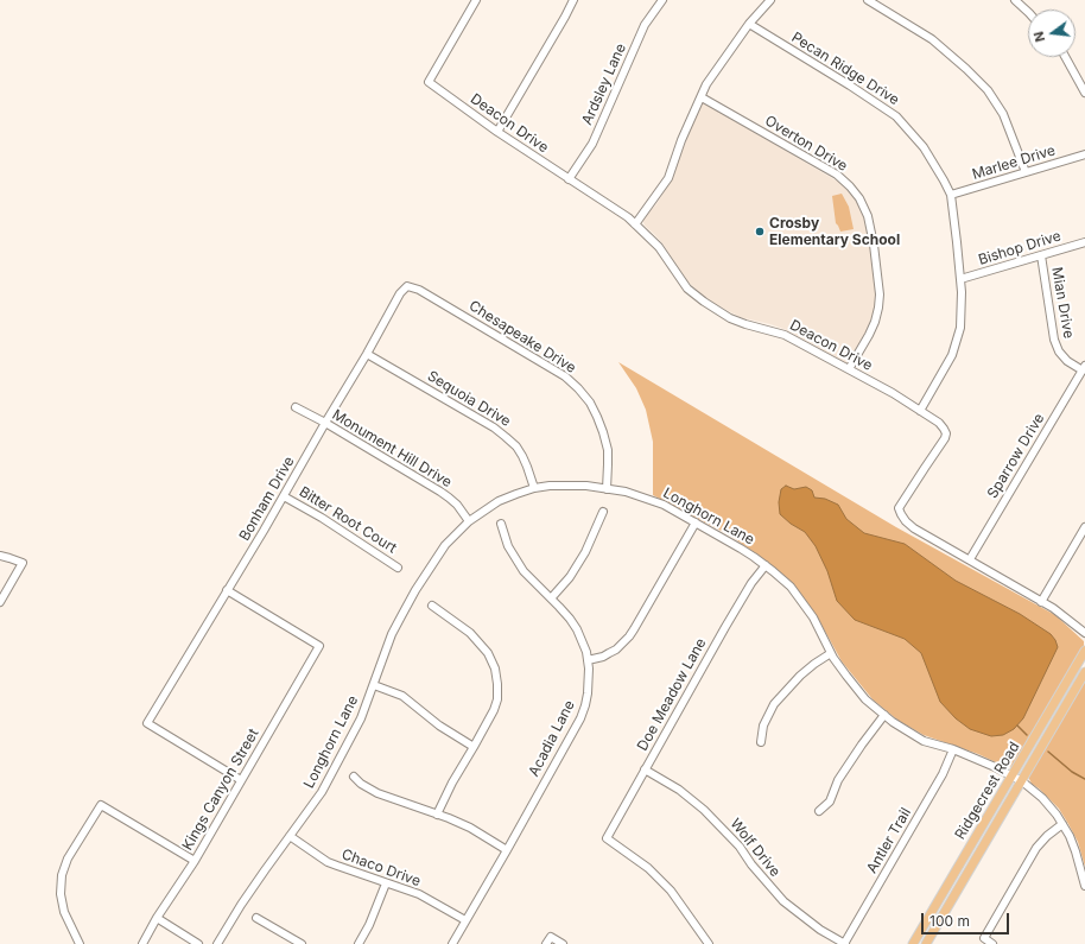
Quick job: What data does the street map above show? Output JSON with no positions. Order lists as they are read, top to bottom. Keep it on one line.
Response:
{"streets":{"main road":["Ridgecrest Road"],"street":["Pecan Ridge Drive","Ardsley Lane","Deacon Drive","Overton Drive","Marlee Drive","Bishop Drive","Mian Drive","Chesapeake Drive","Sequoia Drive","Monument Hill Drive","Sparrow Drive","Bonham Drive","Longhorn Lane","Bitter Root Court","Doe Meadow Lane","Acadia Lane","Kings Canyon Street","Antler Trail","Wolf Drive","Chaco Drive"]},"crossings":[["Pecan Ridge Drive","Deacon Drive"],["Pecan Ridge Drive","Marlee Drive"],["Pecan Ridge Drive","Bishop Drive"],["Ardsley Lane","Deacon Drive"],["Deacon Drive","Overton Drive"],["Deacon Drive","Sparrow Drive"],["Bishop Drive","Mian Drive"],["Mian Drive","Sparrow Drive"],["Chesapeake Drive","Bonham Drive"],["Chesapeake Drive","Longhorn Lane"],["Sequoia Drive","Bonham Drive"],["Sequoia Drive","Longhorn Lane"],["Monument Hill Drive","Bonham Drive"],["Monument Hill Drive","Longhorn Lane"],["Bonham Drive","Bitter Root Court"],["Bonham Drive","Kings Canyon Street"],["Longhorn Lane","Doe Meadow Lane"],["Longhorn Lane","Ridgecrest Road"],["Longhorn Lane","Antler Trail"],["Longhorn Lane","Chaco Drive"],["Doe Meadow Lane","Wolf Drive"],["Acadia Lane","Chaco Drive"],["Antler Trail","Wolf Drive"]],"places":["Crosby Elementary School"],"scale_bar":"100 m","north":"left"}
